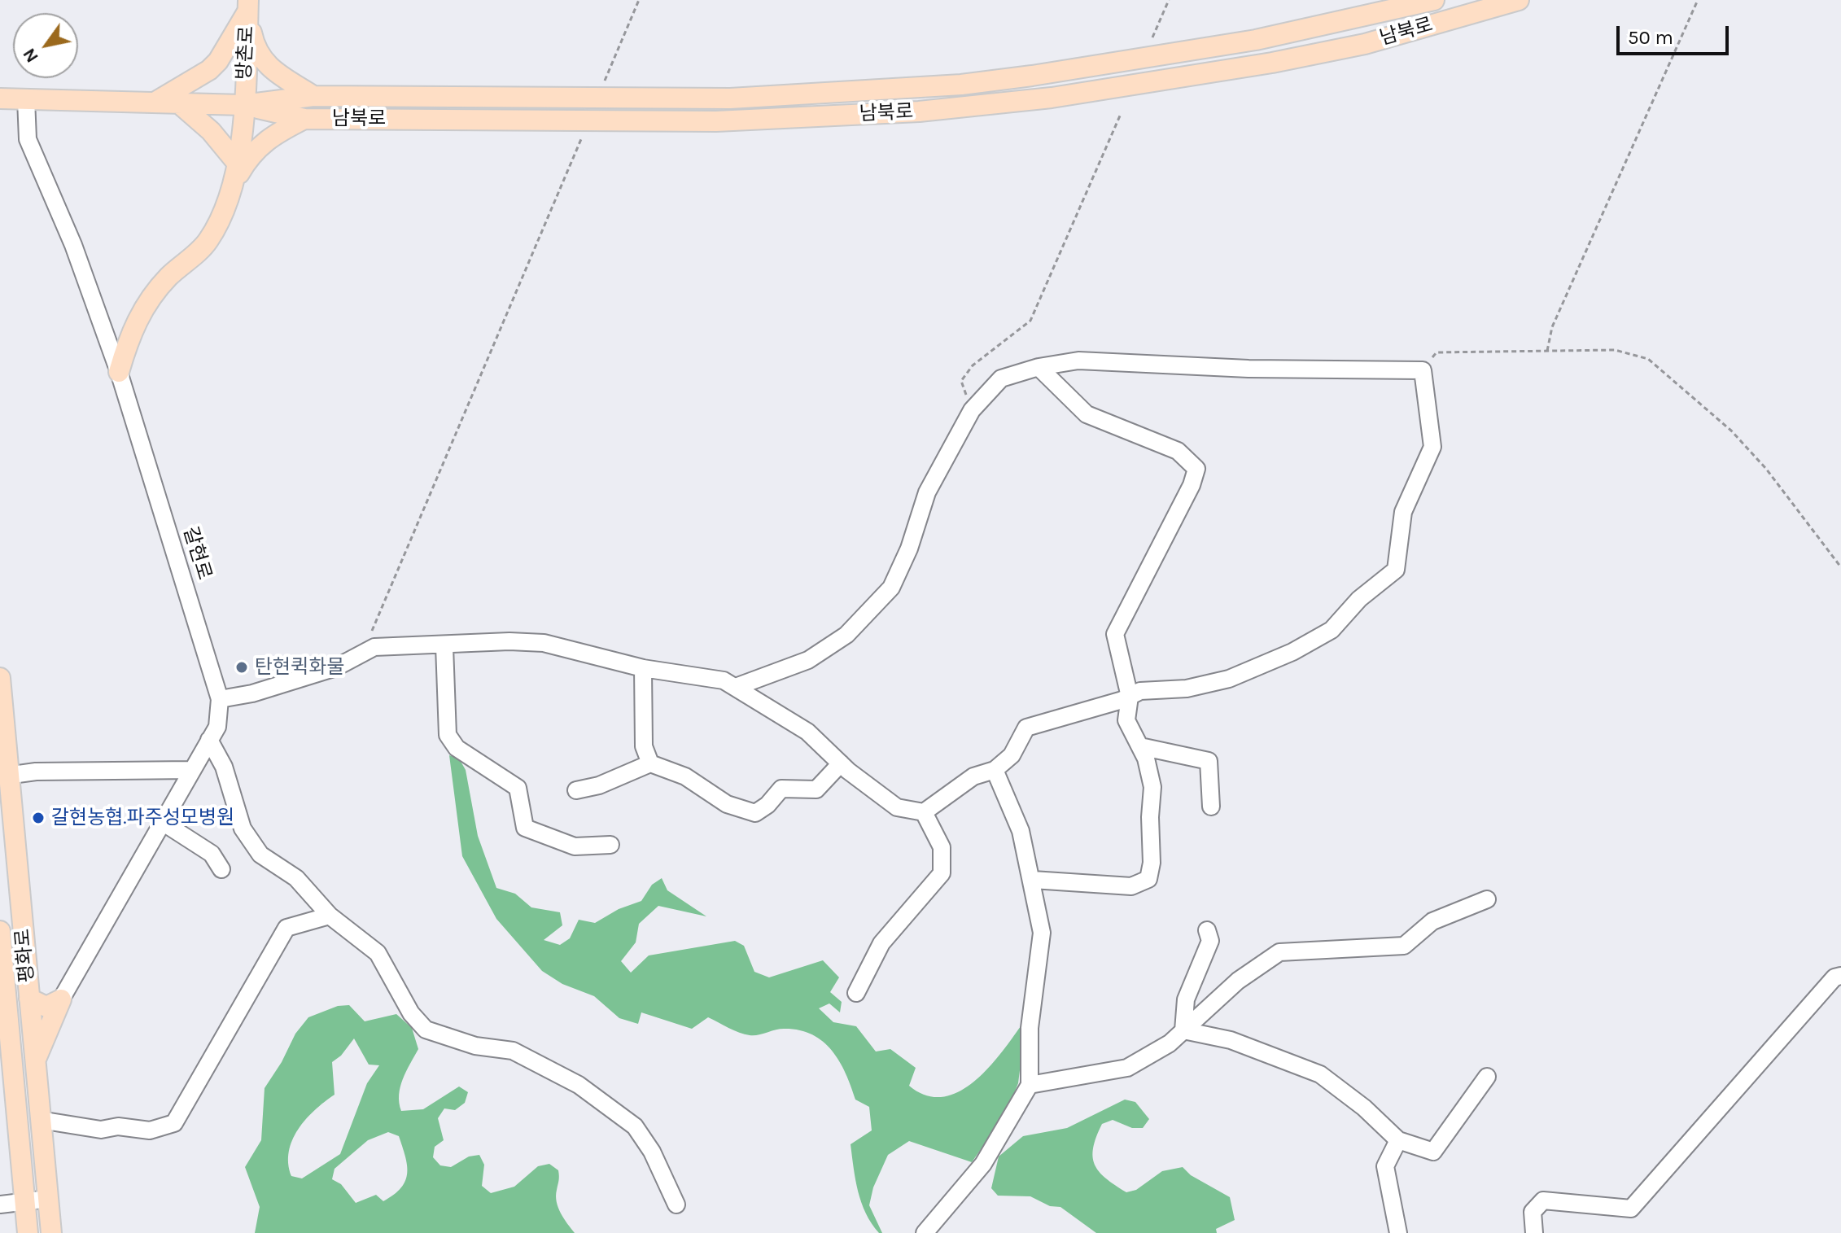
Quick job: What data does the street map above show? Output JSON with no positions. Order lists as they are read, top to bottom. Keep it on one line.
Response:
{"streets":{"main road":["남북로","방촌로","평화로"],"street":["갈현로"]},"crossings":[["남북로","방촌로"],["남북로","갈현로"]],"places":["탄현퀵화물","갈현농협.파주성모병원"],"scale_bar":"50 m","north":"bottom left"}
